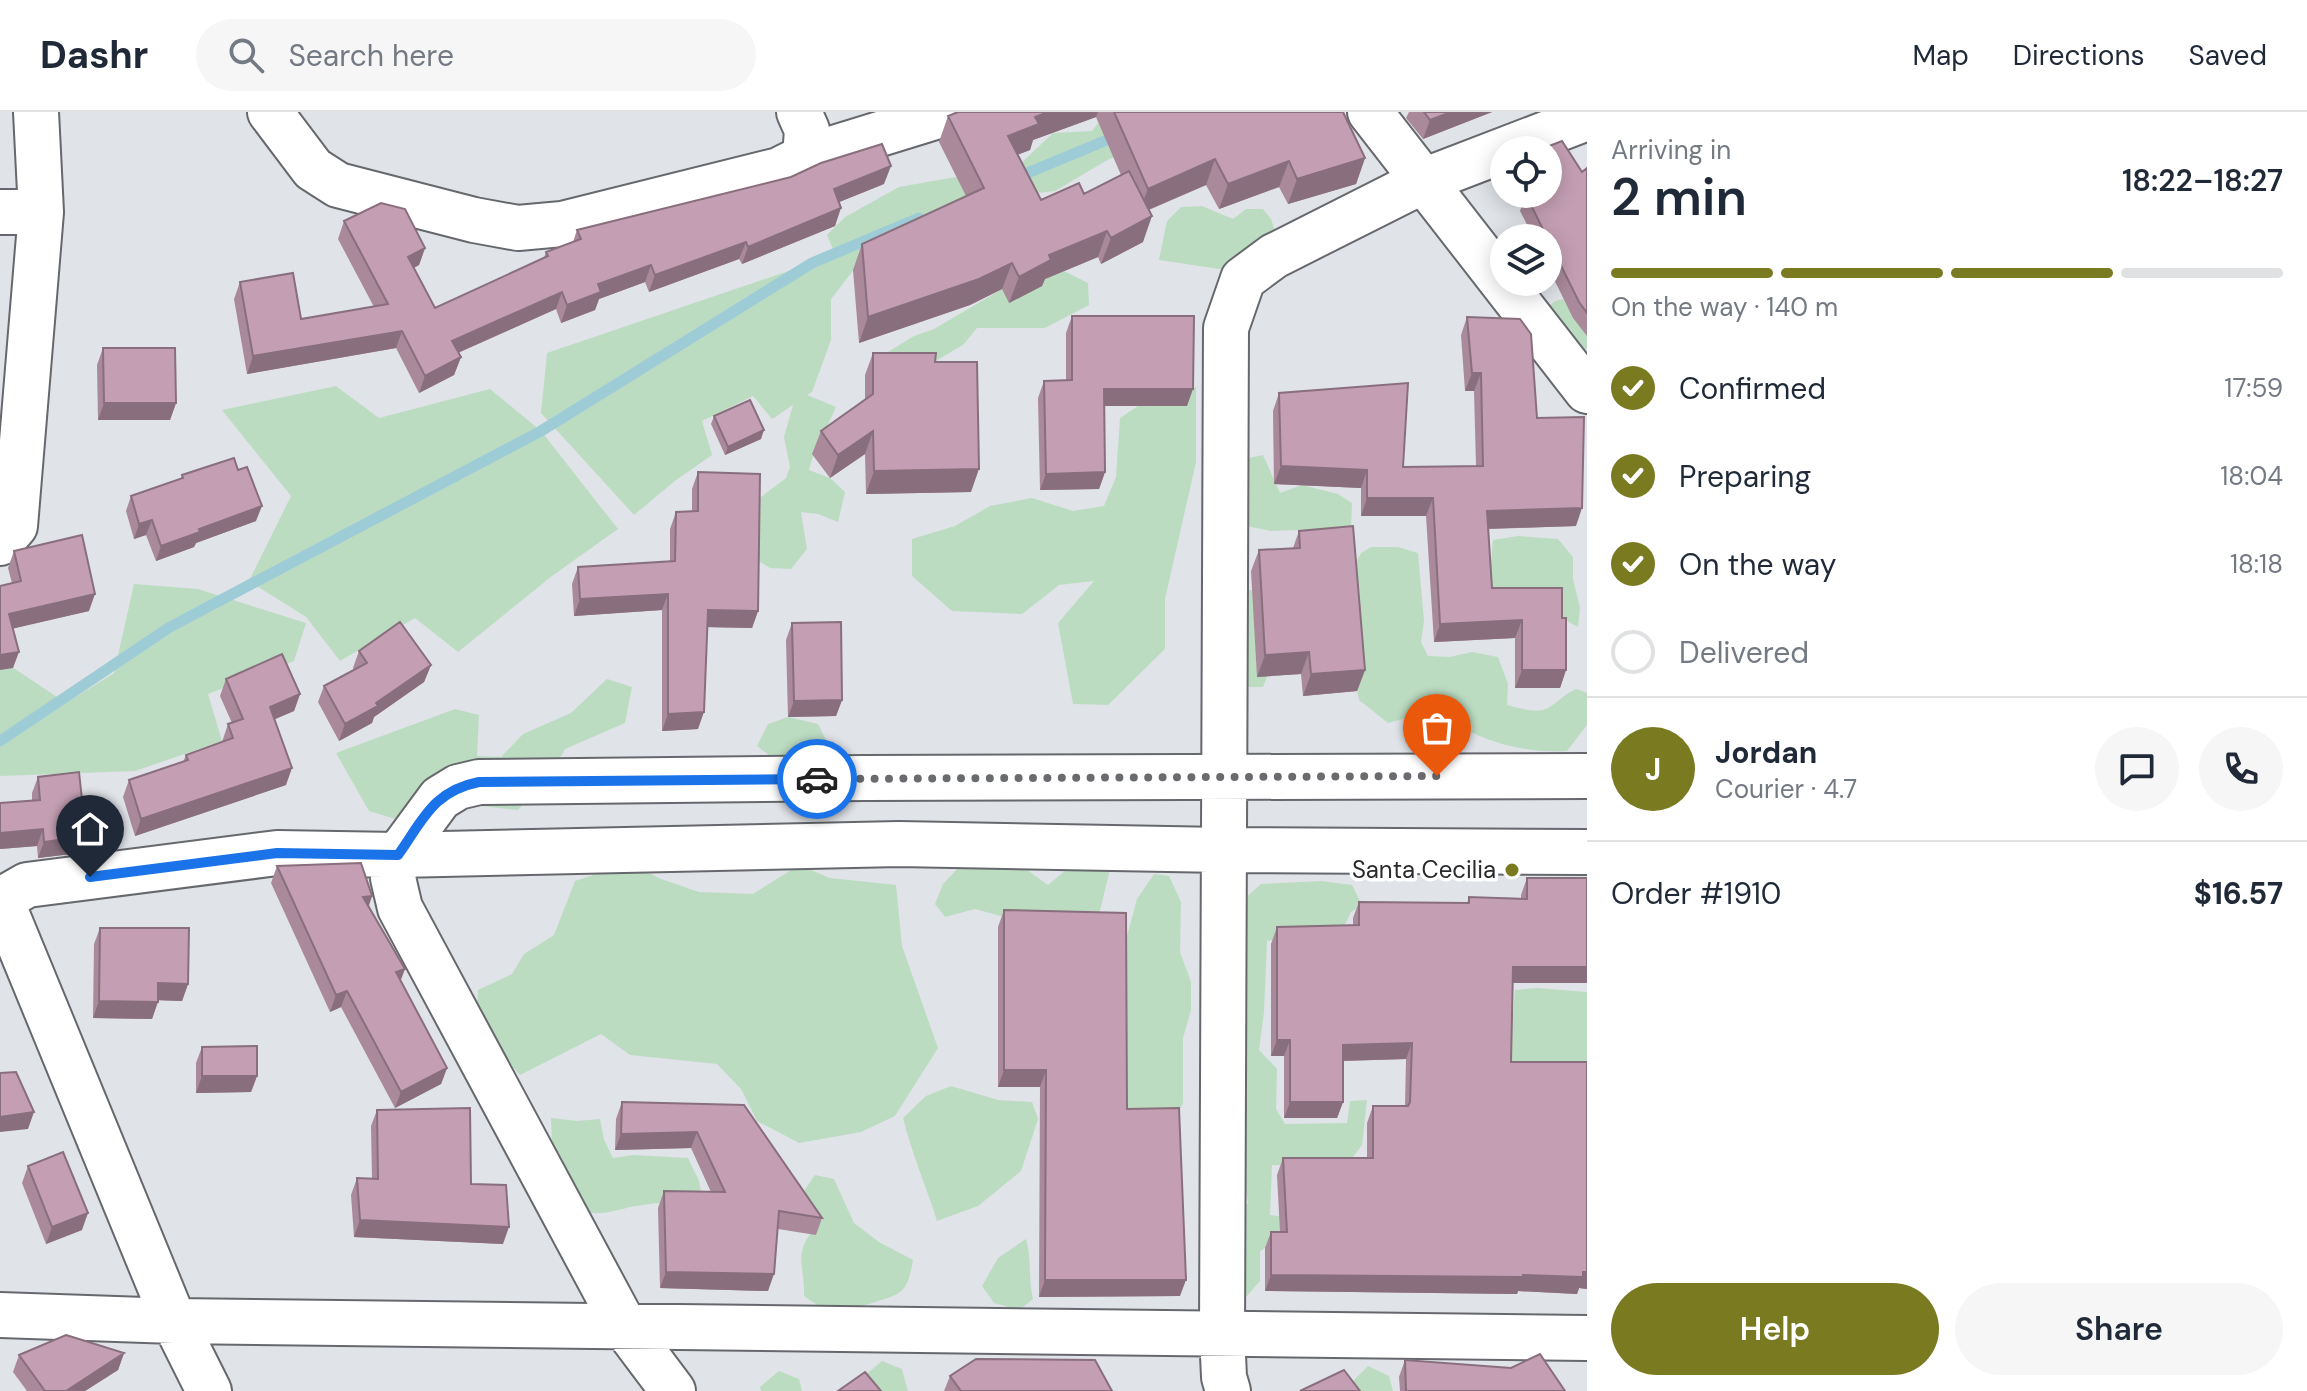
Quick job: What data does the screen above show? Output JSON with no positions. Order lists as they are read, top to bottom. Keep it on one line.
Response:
{"places":["Santa Cecilia"],"page":{"header":"Dashr","search":"Search here","nav":["Map","Directions","Saved"],"heading":["2 min","Arriving in","18:22–18:27"],"panel":["Jordan","Courier · 4.7","Order #1910","$16.57"],"bar":"On the way · 140 m","list":[["Confirmed","17:59"],["Preparing","18:04"],["On the way","18:18"],"Delivered"],"round":"J","buttons":["Help","Share"]}}
